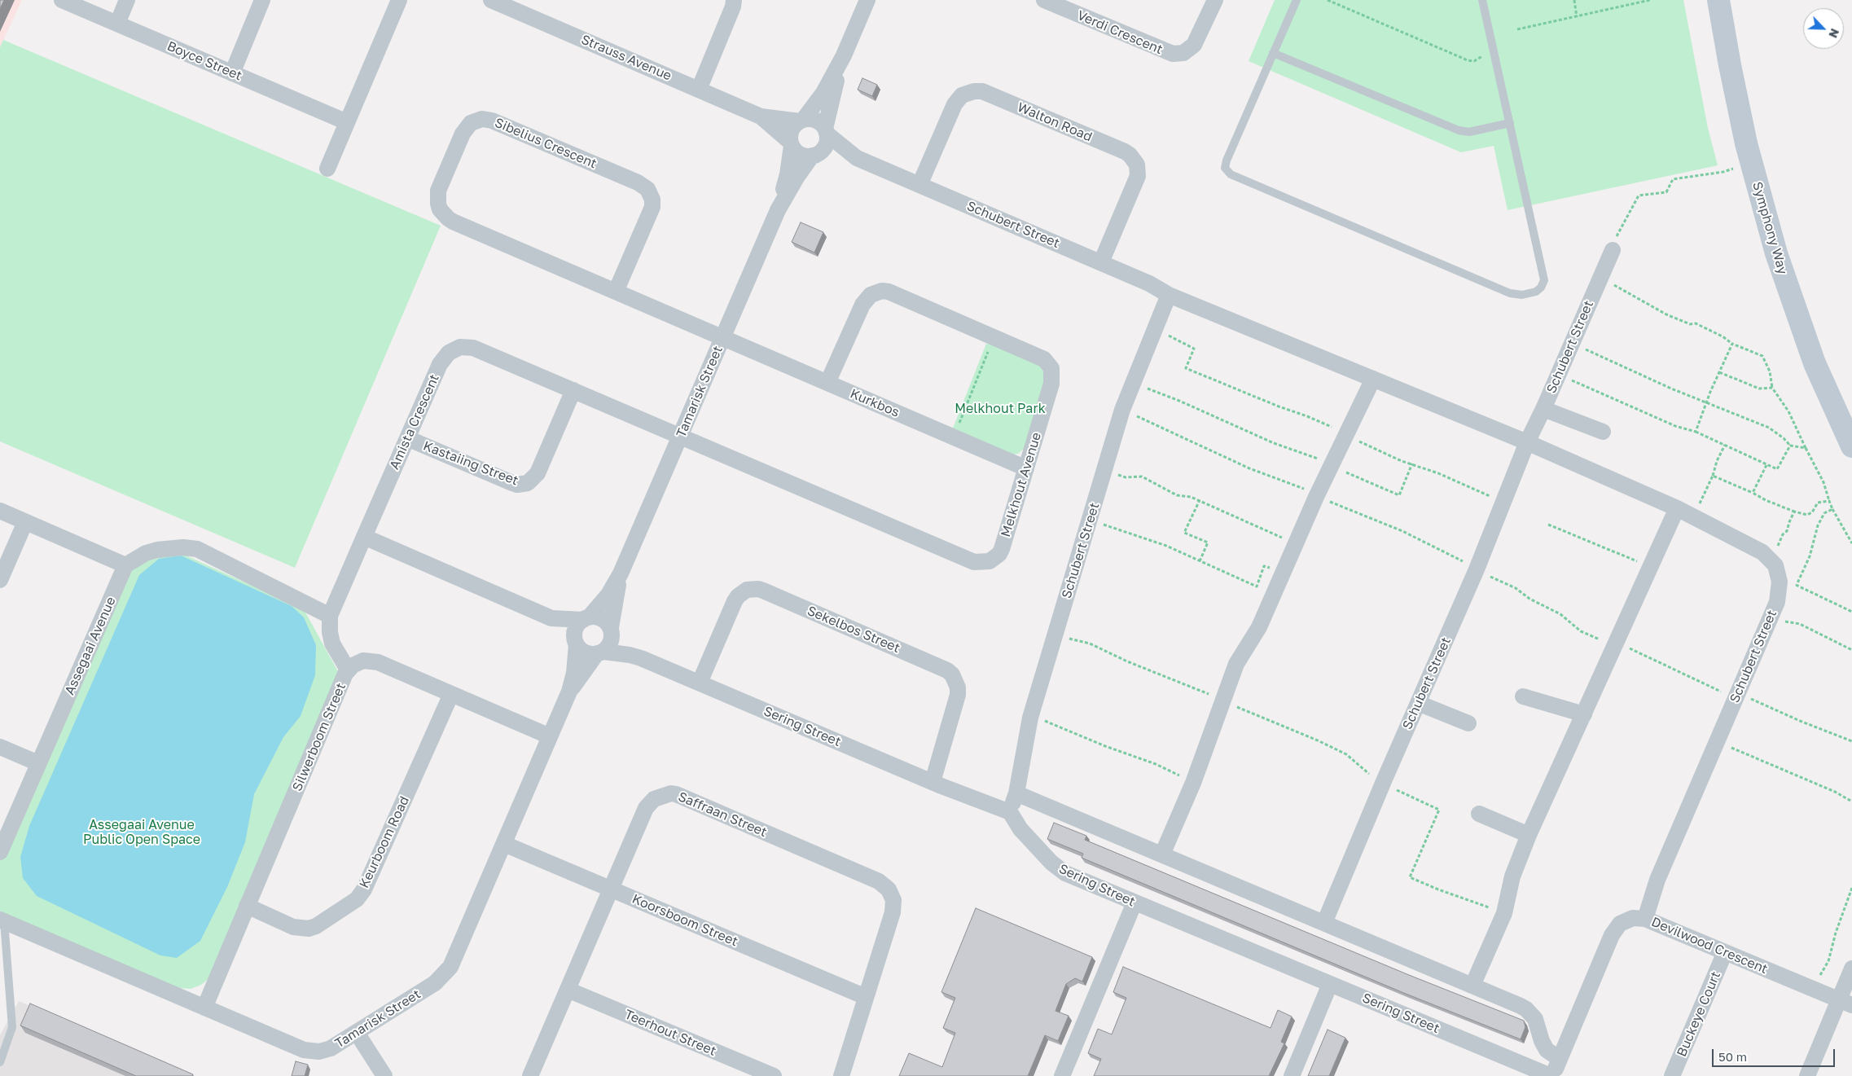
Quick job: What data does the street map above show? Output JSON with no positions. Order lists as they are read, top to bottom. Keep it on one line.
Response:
{"streets":{"main road":["Symphony Way"],"street":["Verdi Crescent","Strauss Avenue","Boyce Street","Walton Road","Sibelius Crescent","Schubert Street","Tamarisk Street","Kurkbos","Amista Crescent","Kastaiing Street","Melkhout Avenue","Sekelbos Street","Assegaai Avenue","Sering Street","Silwerboom Street","Saffraan Street","Keurboom Road","Koorsboom Street","Devilwood Crescent","Buckeye Court","Teerhout Street"]},"crossings":[["Strauss Avenue","Schubert Street"],["Strauss Avenue","Tamarisk Street"],["Walton Road","Schubert Street"],["Sibelius Crescent","Tamarisk Street"],["Sibelius Crescent","Kurkbos"],["Schubert Street","Tamarisk Street"],["Schubert Street","Sering Street"],["Schubert Street","Devilwood Crescent"],["Tamarisk Street","Kurkbos"],["Tamarisk Street","Amista Crescent"],["Tamarisk Street","Melkhout Avenue"],["Tamarisk Street","Sering Street"],["Tamarisk Street","Silwerboom Street"],["Tamarisk Street","Koorsboom Street"],["Kurkbos","Melkhout Avenue"],["Amista Crescent","Kastaiing Street"],["Amista Crescent","Melkhout Avenue"],["Sekelbos Street","Sering Street"],["Sering Street","Devilwood Crescent"],["Silwerboom Street","Keurboom Road"],["Saffraan Street","Koorsboom Street"],["Saffraan Street","Teerhout Street"],["Devilwood Crescent","Buckeye Court"]],"parks":["Melkhout Park","Assegaai Avenue Public Open Space"],"scale_bar":"50 m","north":"bottom right"}
